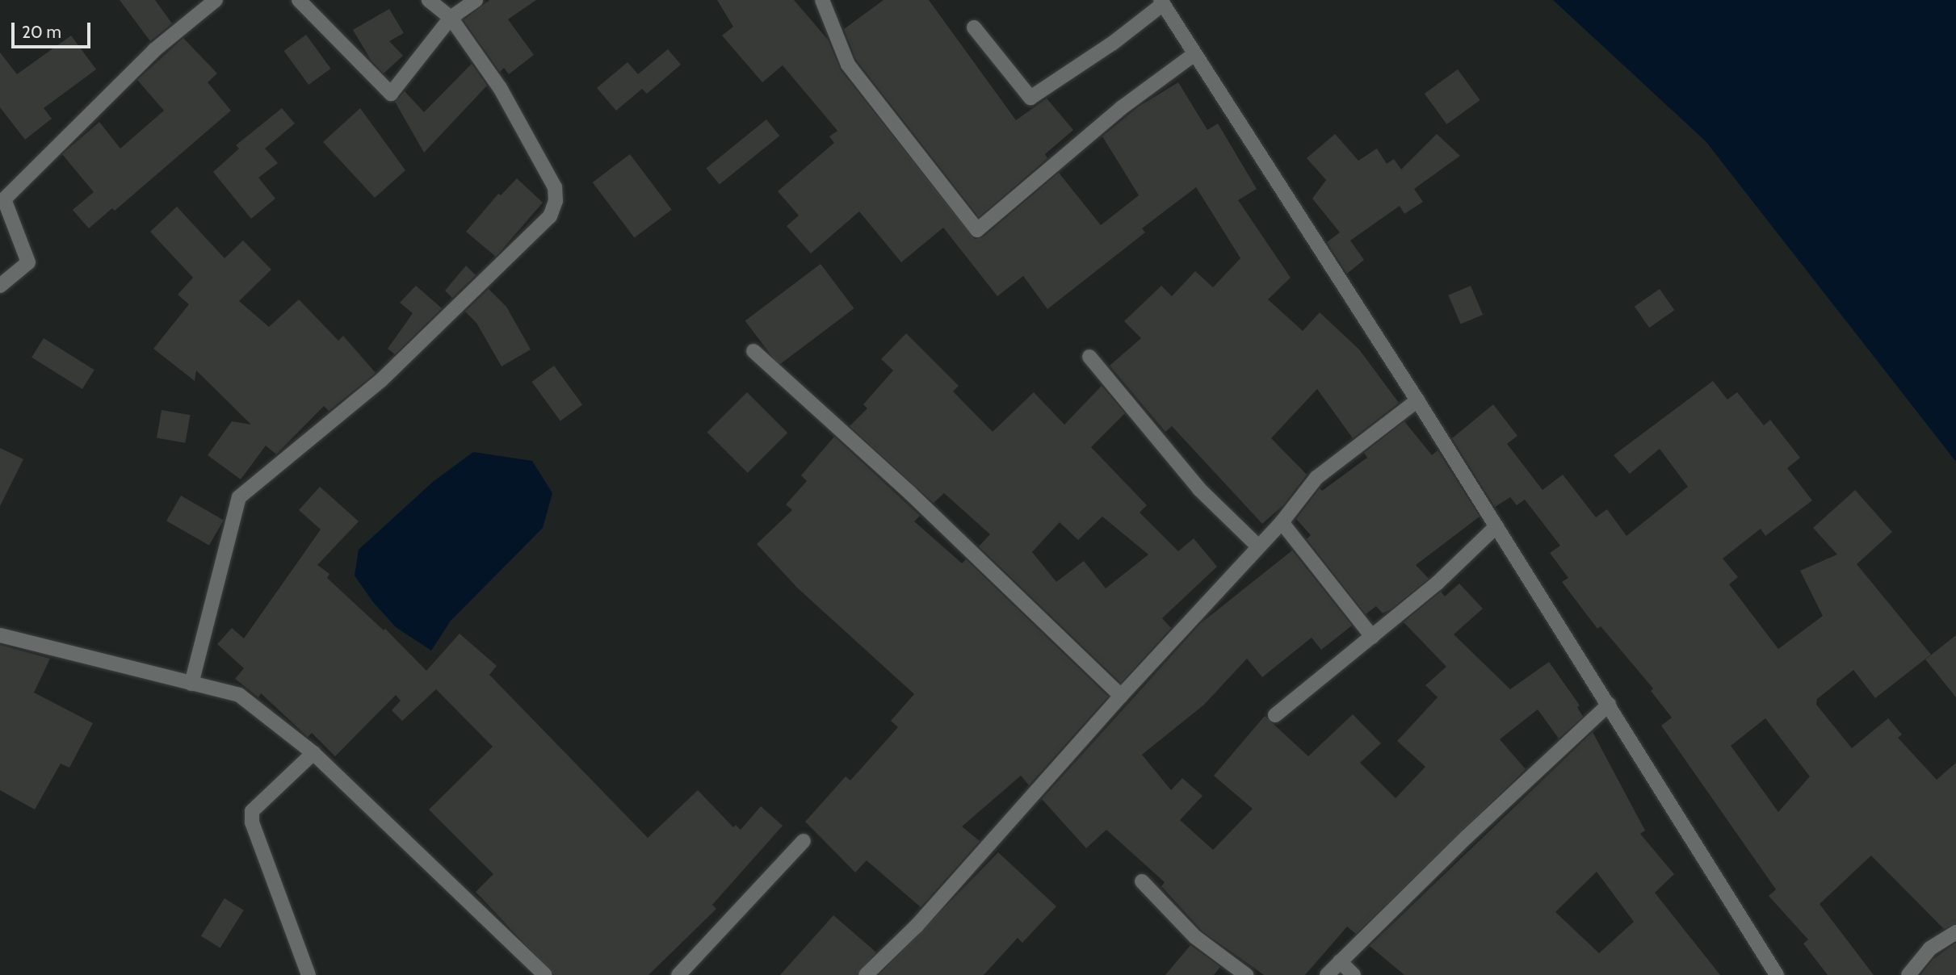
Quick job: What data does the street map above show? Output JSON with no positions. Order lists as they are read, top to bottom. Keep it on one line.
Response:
{"scale_bar":"20 m"}
